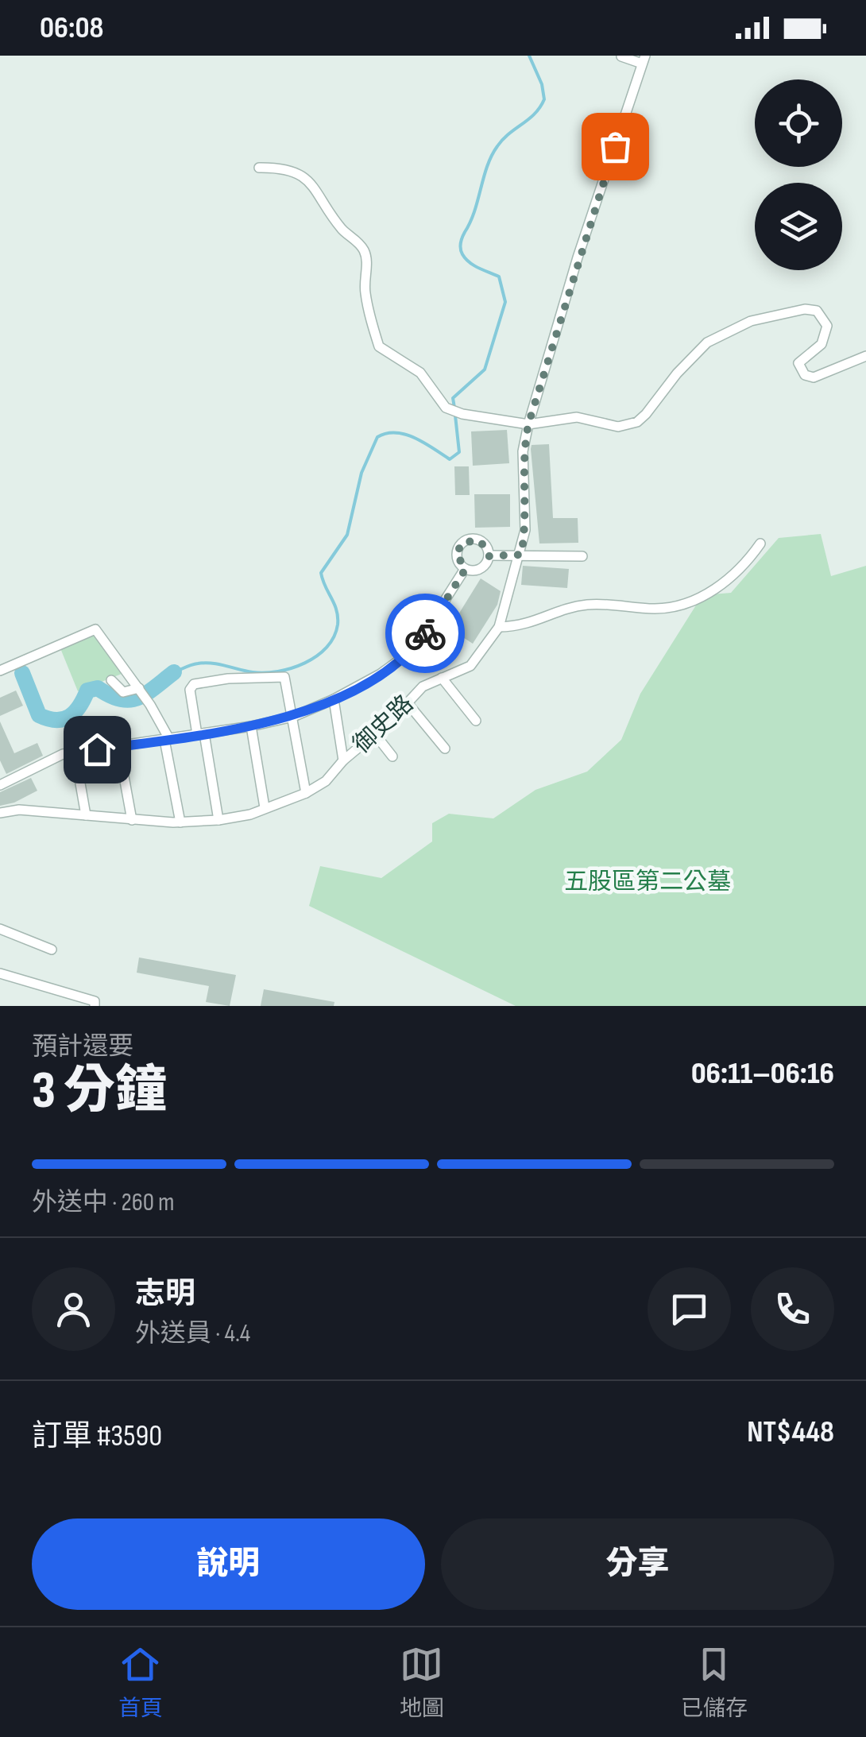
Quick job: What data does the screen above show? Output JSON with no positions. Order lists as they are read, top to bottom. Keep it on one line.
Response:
{"streets":{"street":["御史路"]},"parks":["五股區第二公墓"],"page":{"status":"06:08","heading":["3 分鐘","預計還要","06:11–06:16"],"panel":["志明","外送員 · 4.4","訂單 #3590","NT$448"],"bar":"外送中 · 260 m","buttons":["說明","分享"],"tabs":["首頁","地圖","已儲存"]}}
